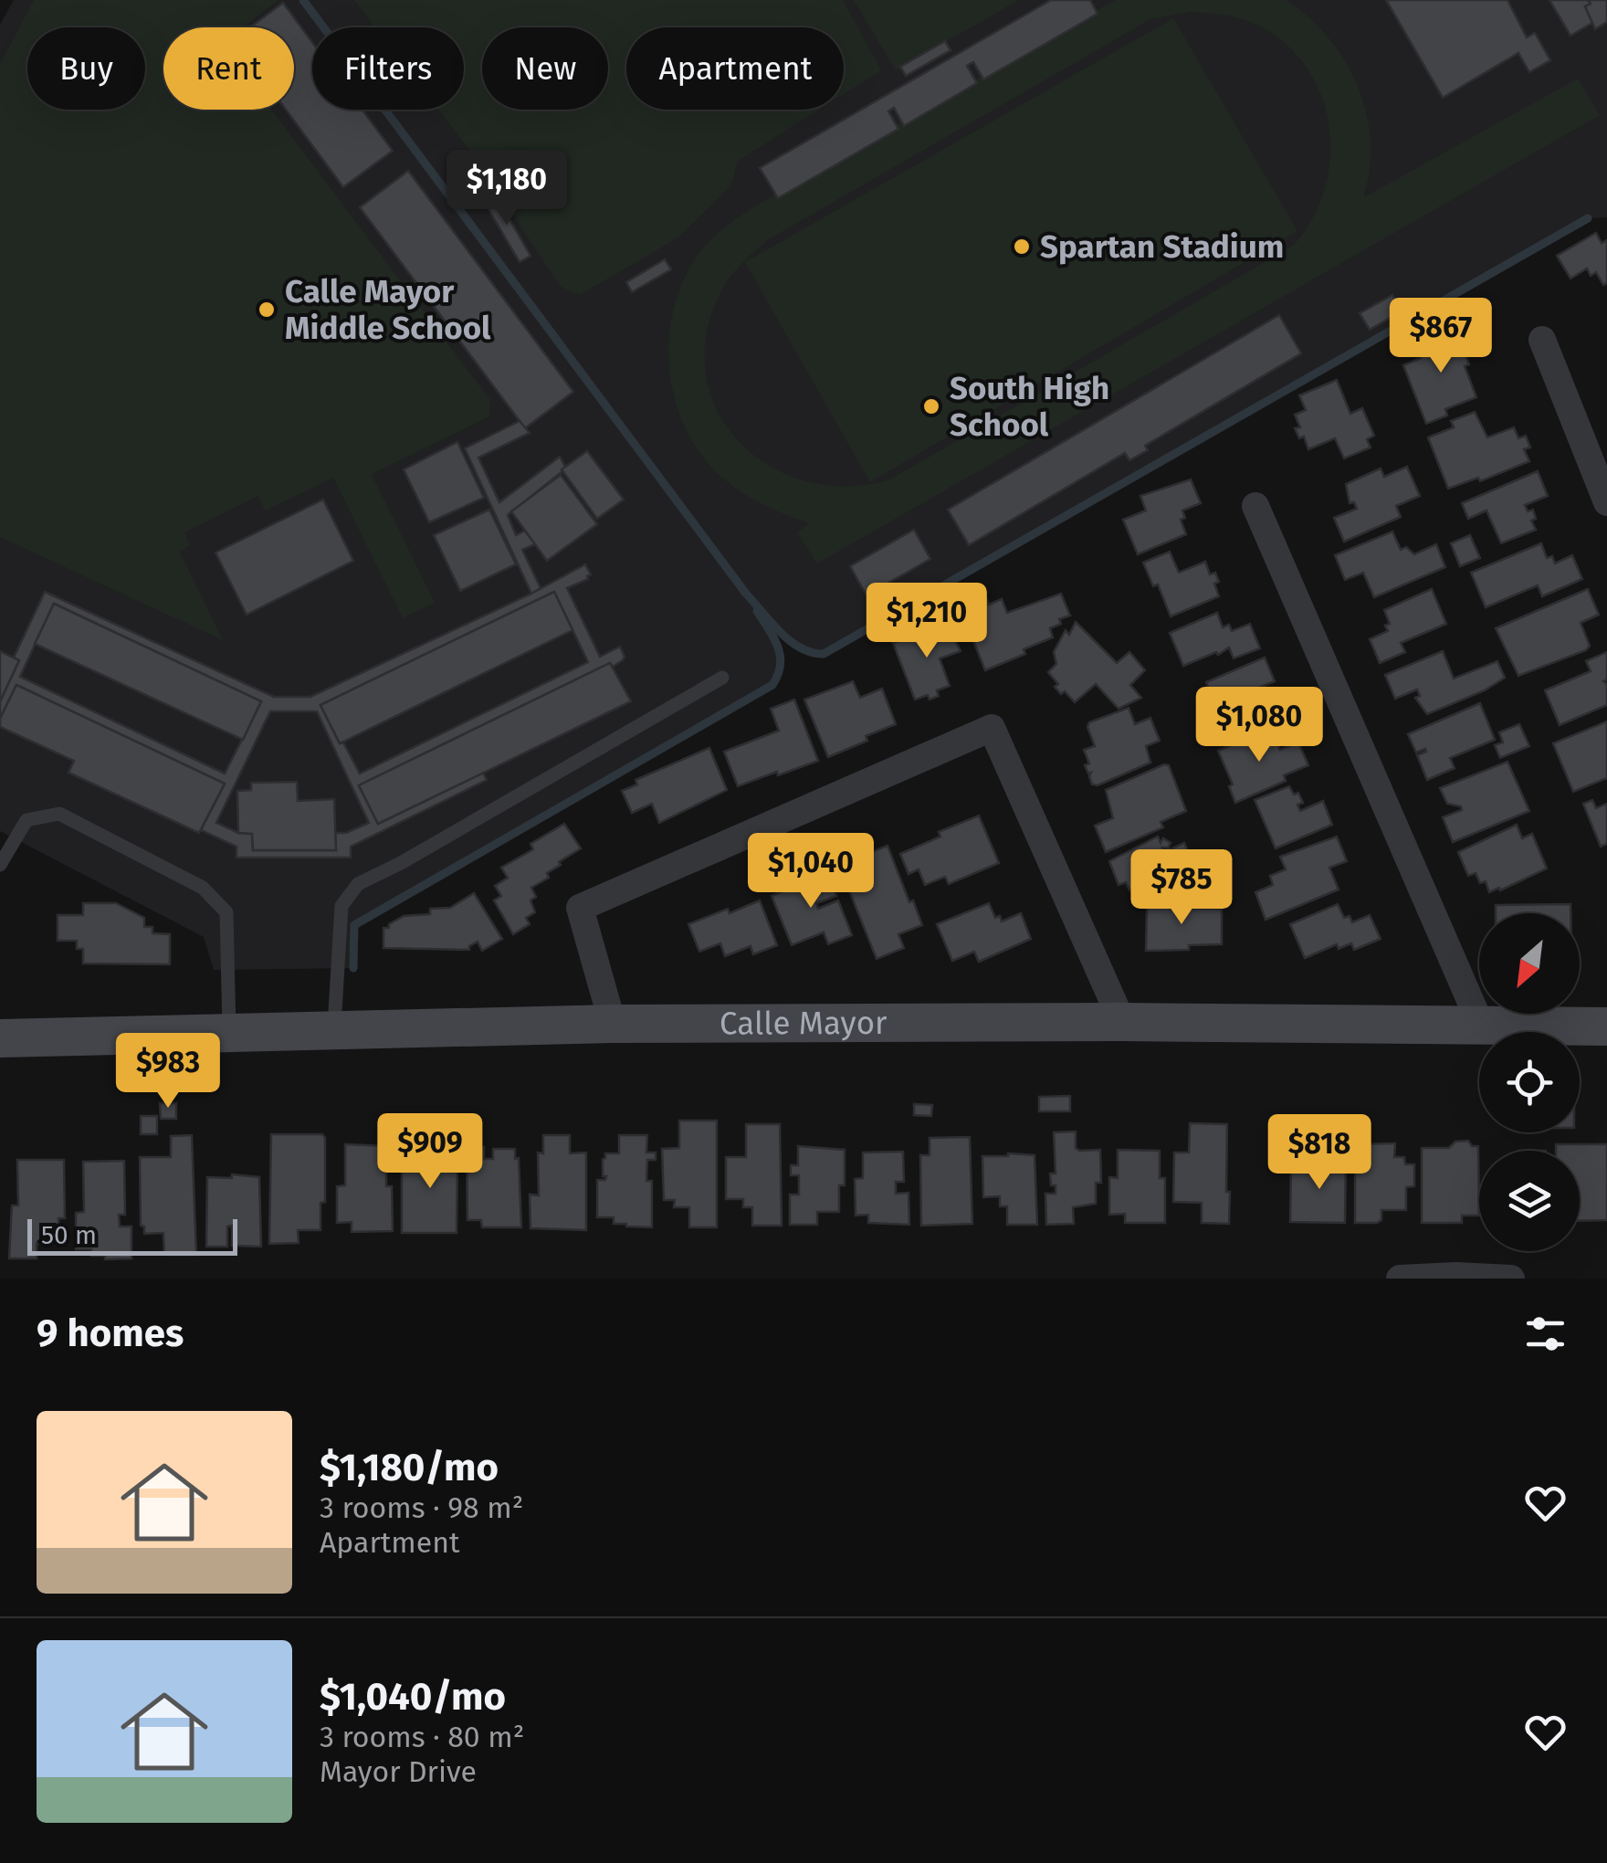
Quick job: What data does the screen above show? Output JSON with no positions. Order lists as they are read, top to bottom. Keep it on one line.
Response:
{"streets":{"street":["Calle Mayor"]},"places":["Spartan Stadium","Calle Mayor Middle School","South High School"],"scale_bar":"50 m","north":"bottom left","page":{"chip":["Buy","Rent","Filters","New","Apartment"],"price":["$1,180","$867","$1,210","$1,080","$1,040","$785","$983","$909","$818"],"scale":"50 m","heading":"9 homes","list":[{"name":"$1,180/mo","note":"3 rooms · 98 m² · Apartment"},{"name":"$1,040/mo","note":"3 rooms · 80 m² · Mayor Drive"}]}}
